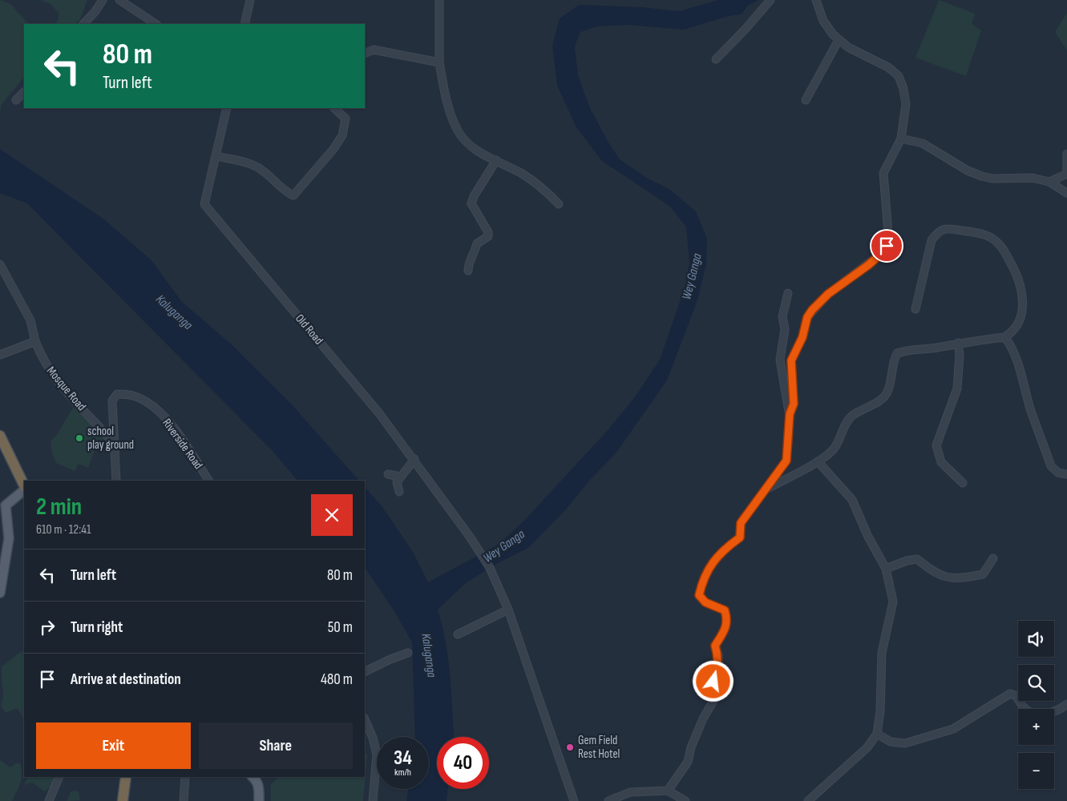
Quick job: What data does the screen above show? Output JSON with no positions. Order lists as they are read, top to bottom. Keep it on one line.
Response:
{"streets":{"street":["Old Road","Mosque Road","Riverside Road"]},"crossings":[["Mosque Road","Riverside Road"]],"water":["Wey Ganga","Kaluganga"],"places":["school play ground","Gem Field Rest Hotel"],"page":{"turn":["80 m","Turn left"],"heading":["2 min","610 m · 12:41"],"list":[{"name":"Turn left","value":"80 m"},{"name":"Turn right","value":"50 m"},{"name":"Arrive at destination","value":"480 m"}],"map_buttons":["+","−"],"buttons":["Exit","Share"],"speed":"34 km/h","limit":"40"}}
